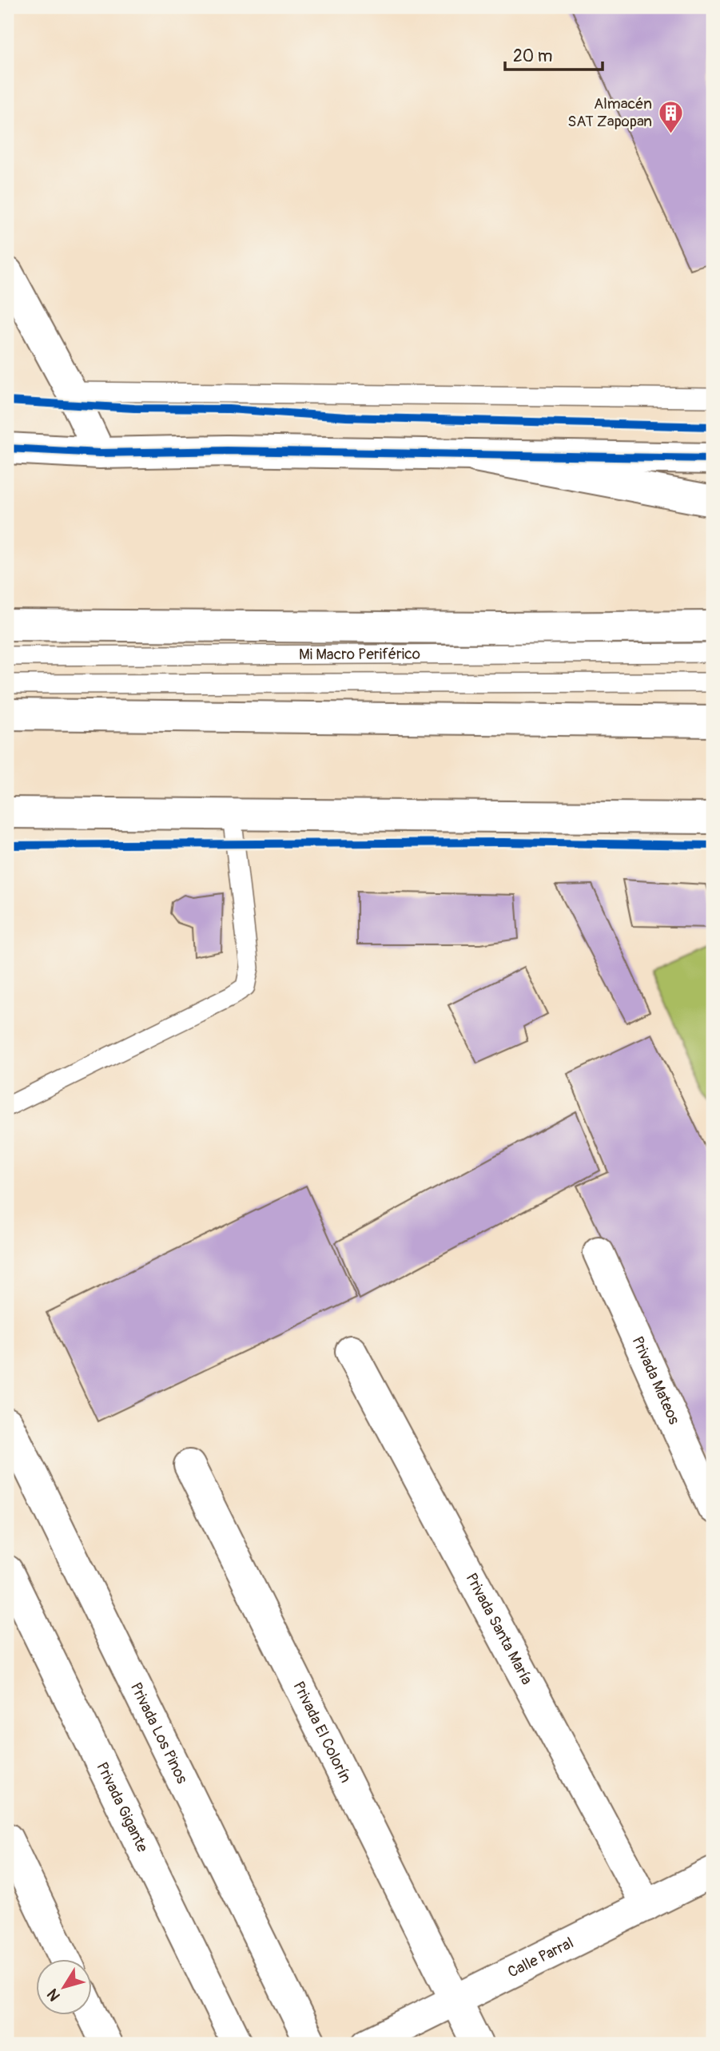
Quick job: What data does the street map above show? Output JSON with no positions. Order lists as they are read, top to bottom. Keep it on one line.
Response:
{"streets":{"main road":["Privada Mateos","Privada Santa María","Privada El Colorín","Privada Los Pinos","Privada Gigante","Calle Parral"],"lane":["Mi Macro Periférico"]},"crossings":[["Privada Santa María","Calle Parral"],["Privada El Colorín","Calle Parral"]],"places":{"building":["Almacén SAT Zapopan"]},"scale_bar":"20 m","north":"bottom left"}
